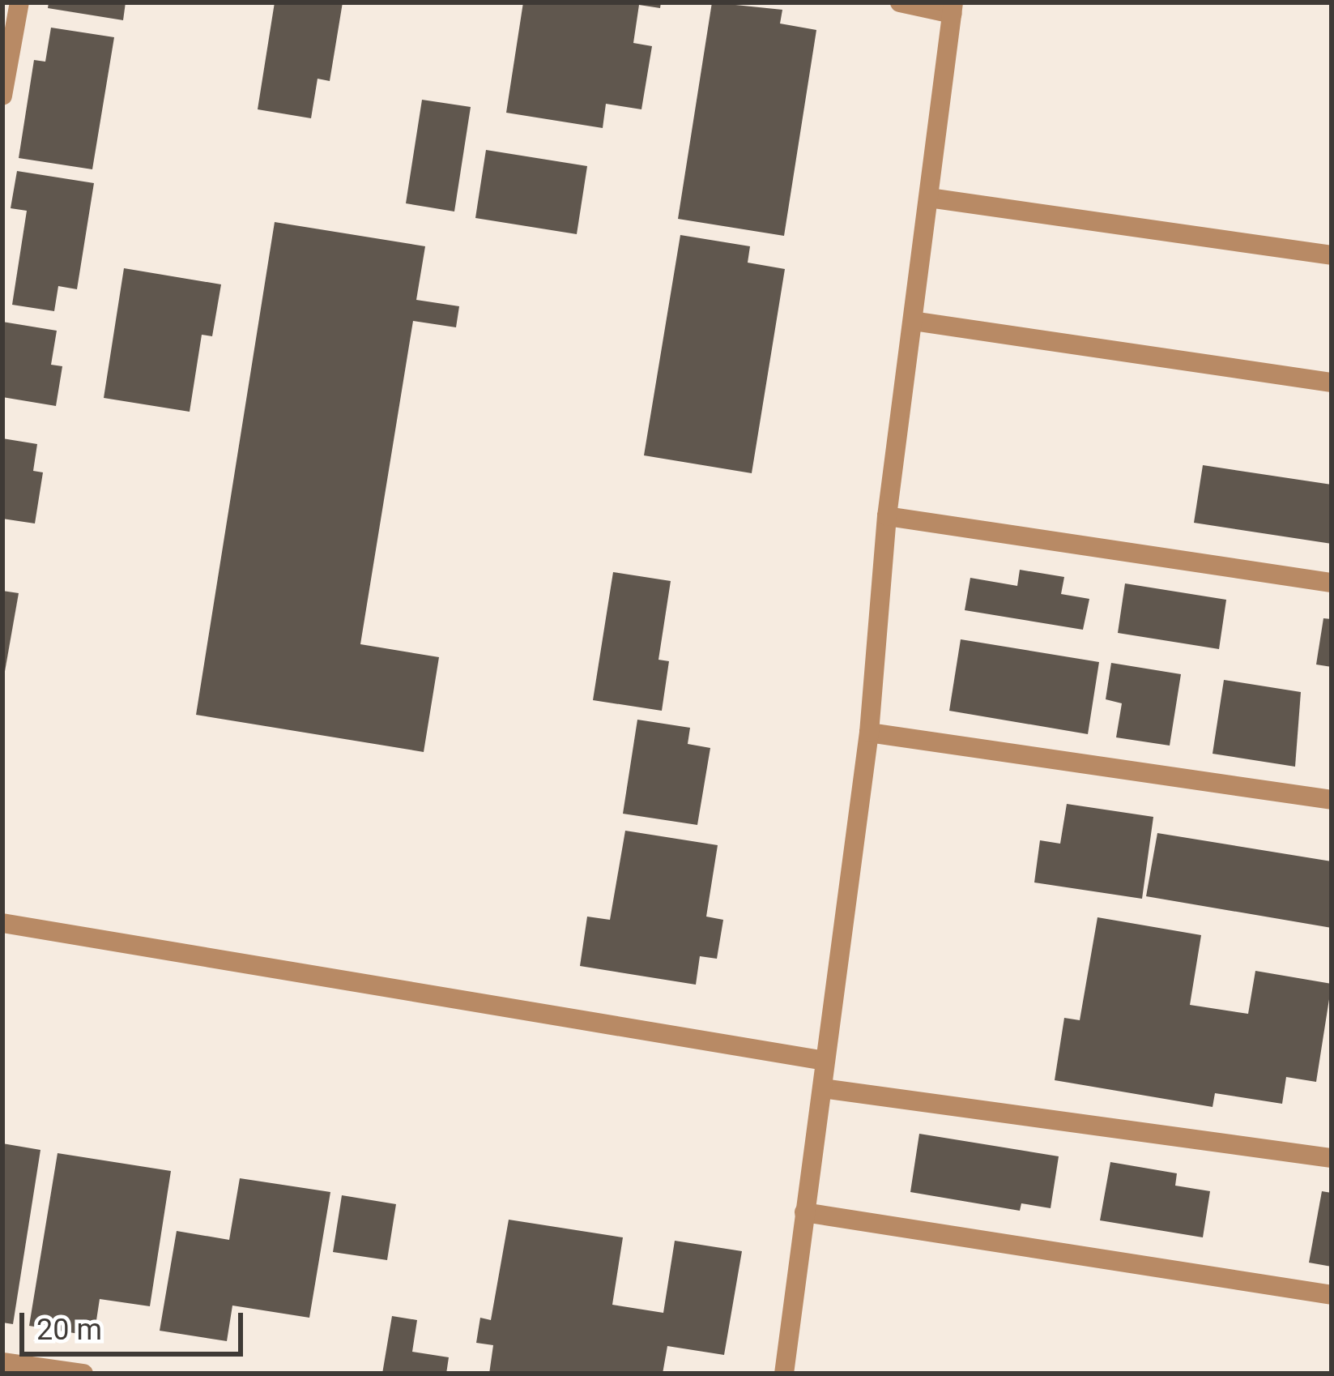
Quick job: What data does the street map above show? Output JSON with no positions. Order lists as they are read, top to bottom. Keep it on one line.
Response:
{"scale_bar":"20 m"}
